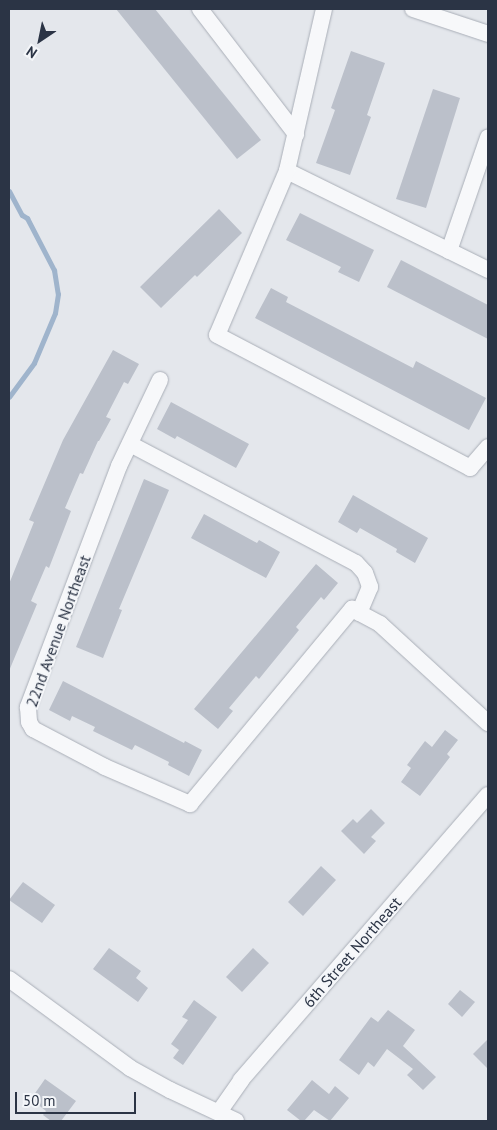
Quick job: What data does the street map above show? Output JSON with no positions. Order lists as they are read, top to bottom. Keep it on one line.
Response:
{"streets":{"street":["22nd Avenue Northeast","6th Street Northeast"]},"scale_bar":"50 m","north":"bottom left"}
